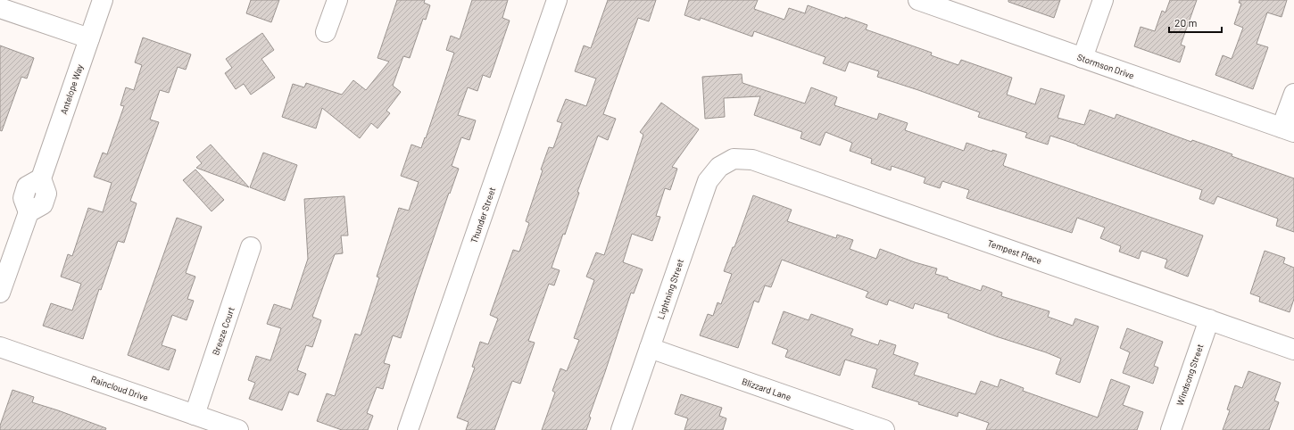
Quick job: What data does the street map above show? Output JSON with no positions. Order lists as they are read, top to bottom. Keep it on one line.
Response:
{"streets":{"street":["Stormson Drive","Antelope Way","Thunder Street","Tempest Place","Lightning Street","Breeze Court","Windsong Street","Raincloud Drive","Blizzard Lane"]},"crossings":[["Tempest Place","Lightning Street"],["Tempest Place","Windsong Street"],["Lightning Street","Blizzard Lane"],["Breeze Court","Raincloud Drive"]],"scale_bar":"20 m"}
